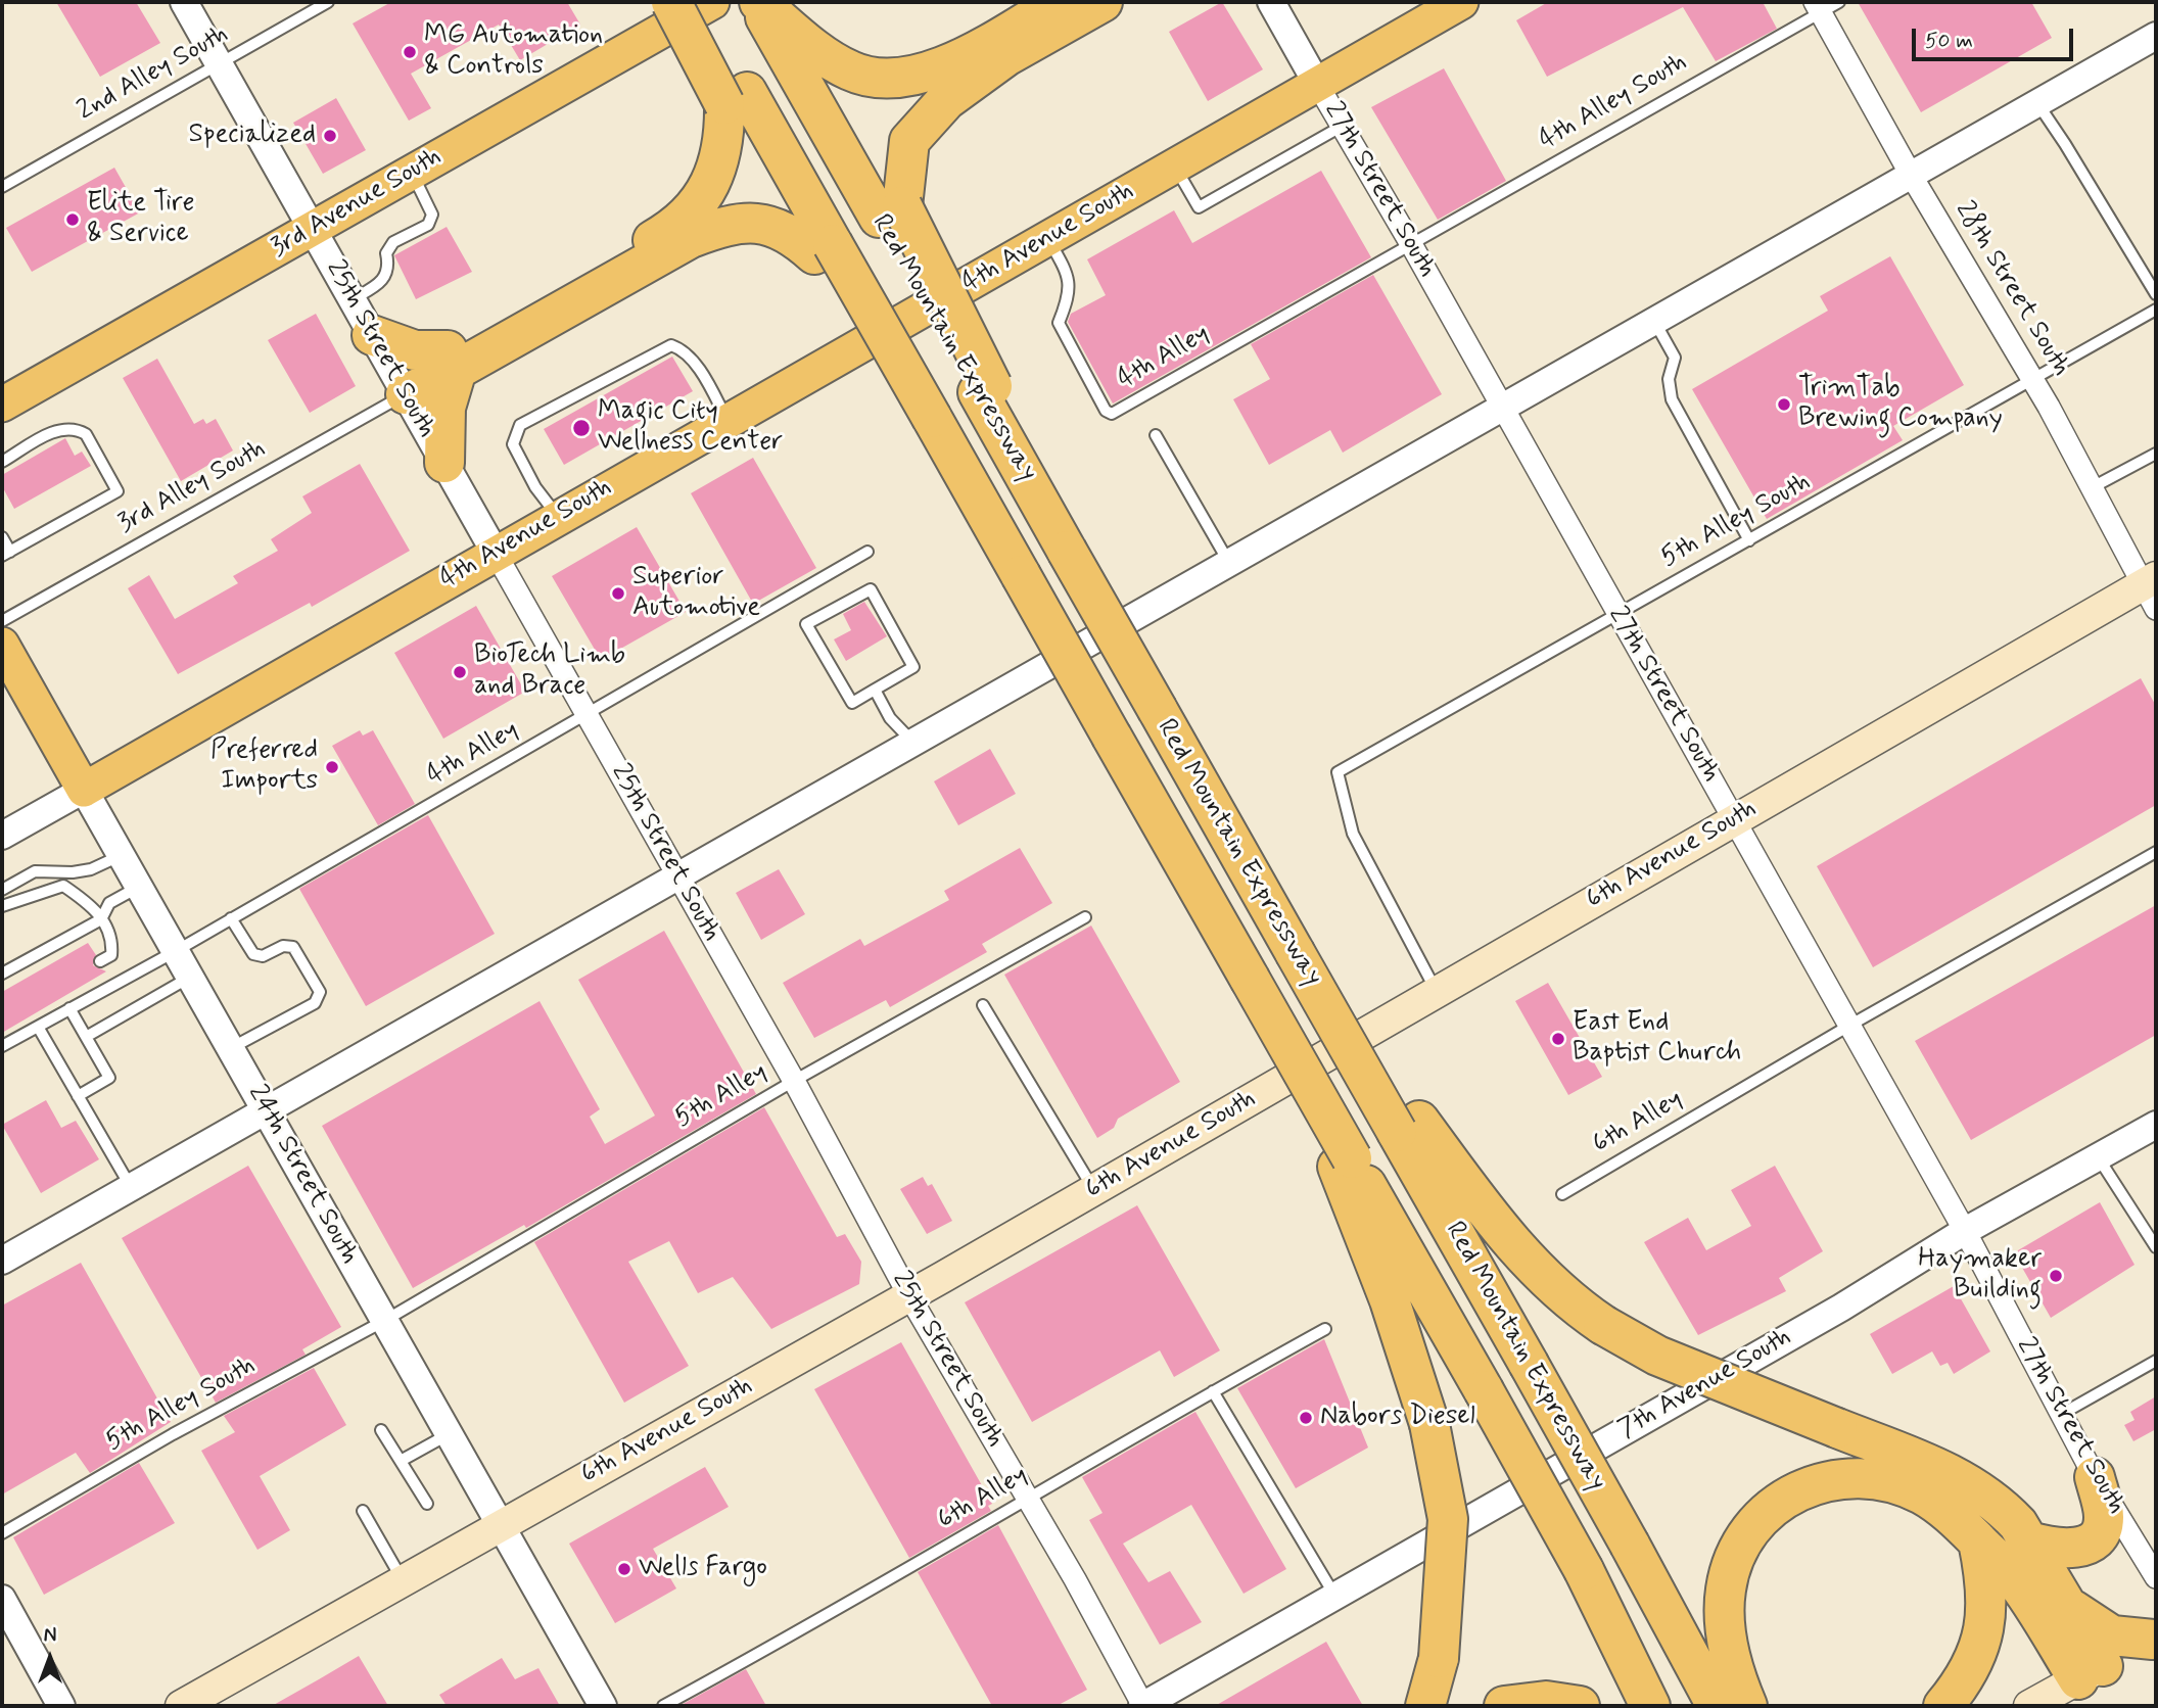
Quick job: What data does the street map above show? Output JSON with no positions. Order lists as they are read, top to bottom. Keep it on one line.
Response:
{"streets":{"highway":["Red Mountain Expressway"],"main road":["3rd Avenue South","4th Avenue South","6th Avenue South","24th Street South"],"street":["27th Street South","28th Street South","25th Street South","7th Avenue South"],"lane":["2nd Alley South","4th Alley South","4th Alley","3rd Alley South","5th Alley South","5th Alley","6th Alley"]},"crossings":[["2nd Alley South","25th Street South"],["4th Alley South","27th Street South"],["4th Alley South","28th Street South"],["4th Alley South","4th Alley"],["27th Street South","4th Avenue South"],["27th Street South","4th Alley"],["27th Street South","5th Alley South"],["27th Street South","6th Avenue South"],["27th Street South","6th Alley"],["27th Street South","7th Avenue South"],["3rd Avenue South","25th Street South"],["4th Avenue South","25th Street South"],["4th Avenue South","4th Alley"],["4th Avenue South","24th Street South"],["28th Street South","5th Alley South"],["28th Street South","6th Avenue South"],["25th Street South","4th Alley"],["25th Street South","3rd Alley South"],["25th Street South","6th Avenue South"],["25th Street South","5th Alley"],["25th Street South","6th Alley"],["25th Street South","7th Avenue South"],["4th Alley","24th Street South"],["5th Alley South","6th Avenue South"],["5th Alley South","5th Alley"],["5th Alley South","24th Street South"],["6th Avenue South","24th Street South"],["5th Alley","24th Street South"]],"places":["MG Automation & Controls","Specialized","Elite Tire & Service","TrimTab Brewing Company","Magic City Wellness Center","Superior Automotive","BioTech Limb and Brace","Preferred Imports","East End Baptist Church","Haymaker Building","Nabors Diesel","Wells Fargo"],"scale_bar":"50 m","north":"top"}
